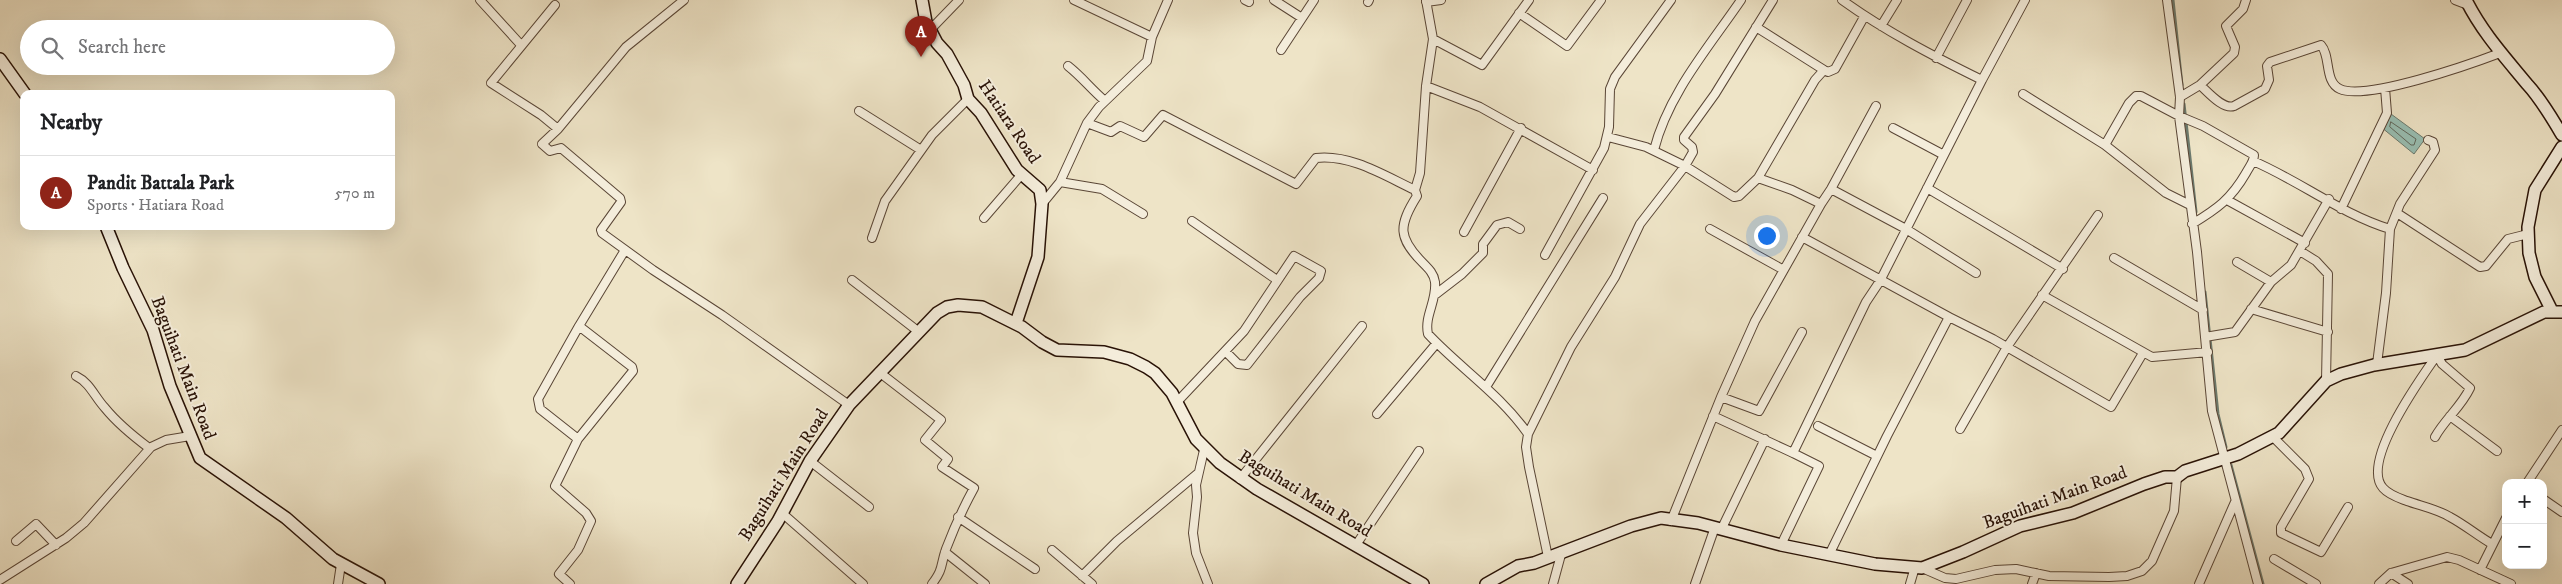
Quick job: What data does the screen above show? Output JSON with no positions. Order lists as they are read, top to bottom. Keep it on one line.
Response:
{"streets":{"street":["Hatiara Road","Baguihati Main Road"]},"crossings":[["Hatiara Road","Baguihati Main Road"]],"page":{"pins":"A","search":"Search here","heading":"Nearby","list":[{"mark":"A","name":"Pandit Battala Park","note":"Sports · Hatiara Road","value":"570 m"}],"map_buttons":["+","−"]}}
